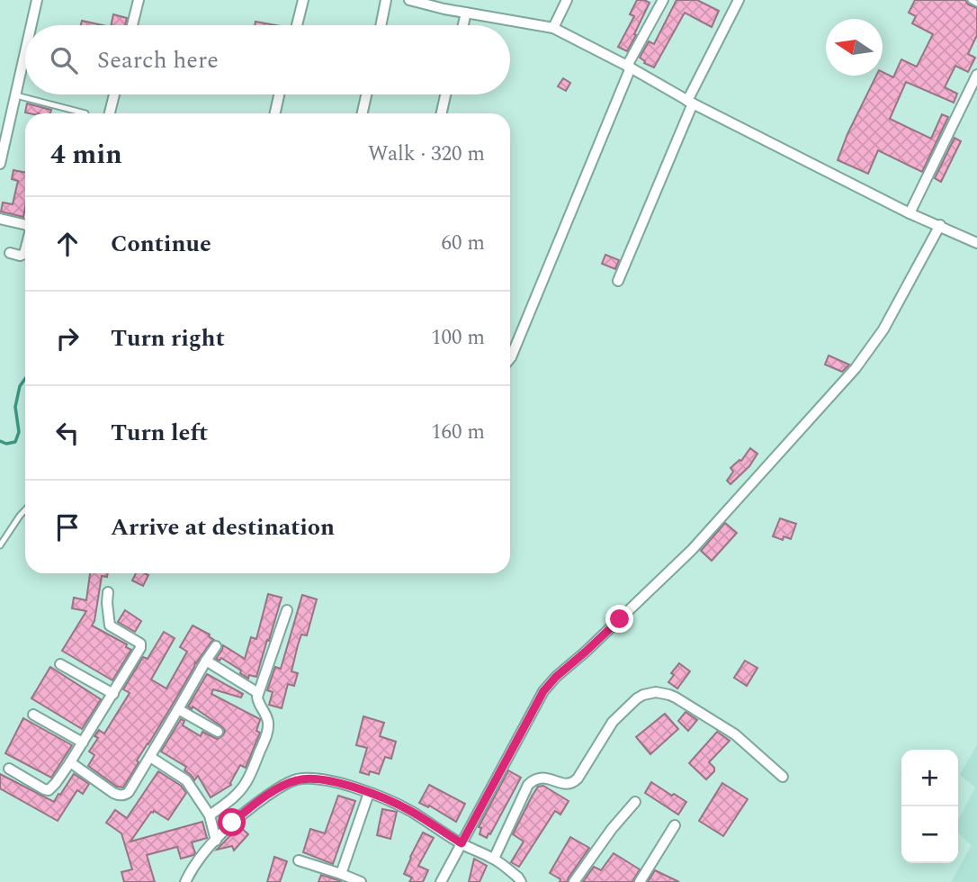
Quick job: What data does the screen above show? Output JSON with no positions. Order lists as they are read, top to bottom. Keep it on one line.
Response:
{"north":"left","page":{"search":"Search here","heading":["4 min","Walk · 320 m"],"list":[["Continue","60 m"],["Turn right","100 m"],["Turn left","160 m"],"Arrive at destination"],"map_buttons":["+","−"]}}
